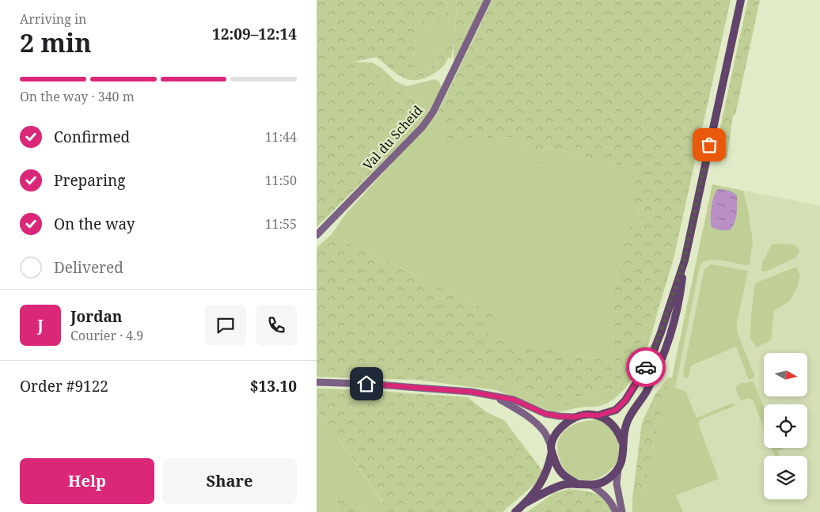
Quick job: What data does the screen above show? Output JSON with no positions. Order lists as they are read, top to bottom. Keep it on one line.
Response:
{"streets":{"main road":["Val du Scheid"]},"north":"right","page":{"heading":["2 min","Arriving in","12:09–12:14"],"panel":["Jordan","Courier · 4.9","Order #9122","$13.10"],"bar":"On the way · 340 m","list":[["Confirmed","11:44"],["Preparing","11:50"],["On the way","11:55"],"Delivered"],"round":"J","buttons":["Help","Share"]}}
